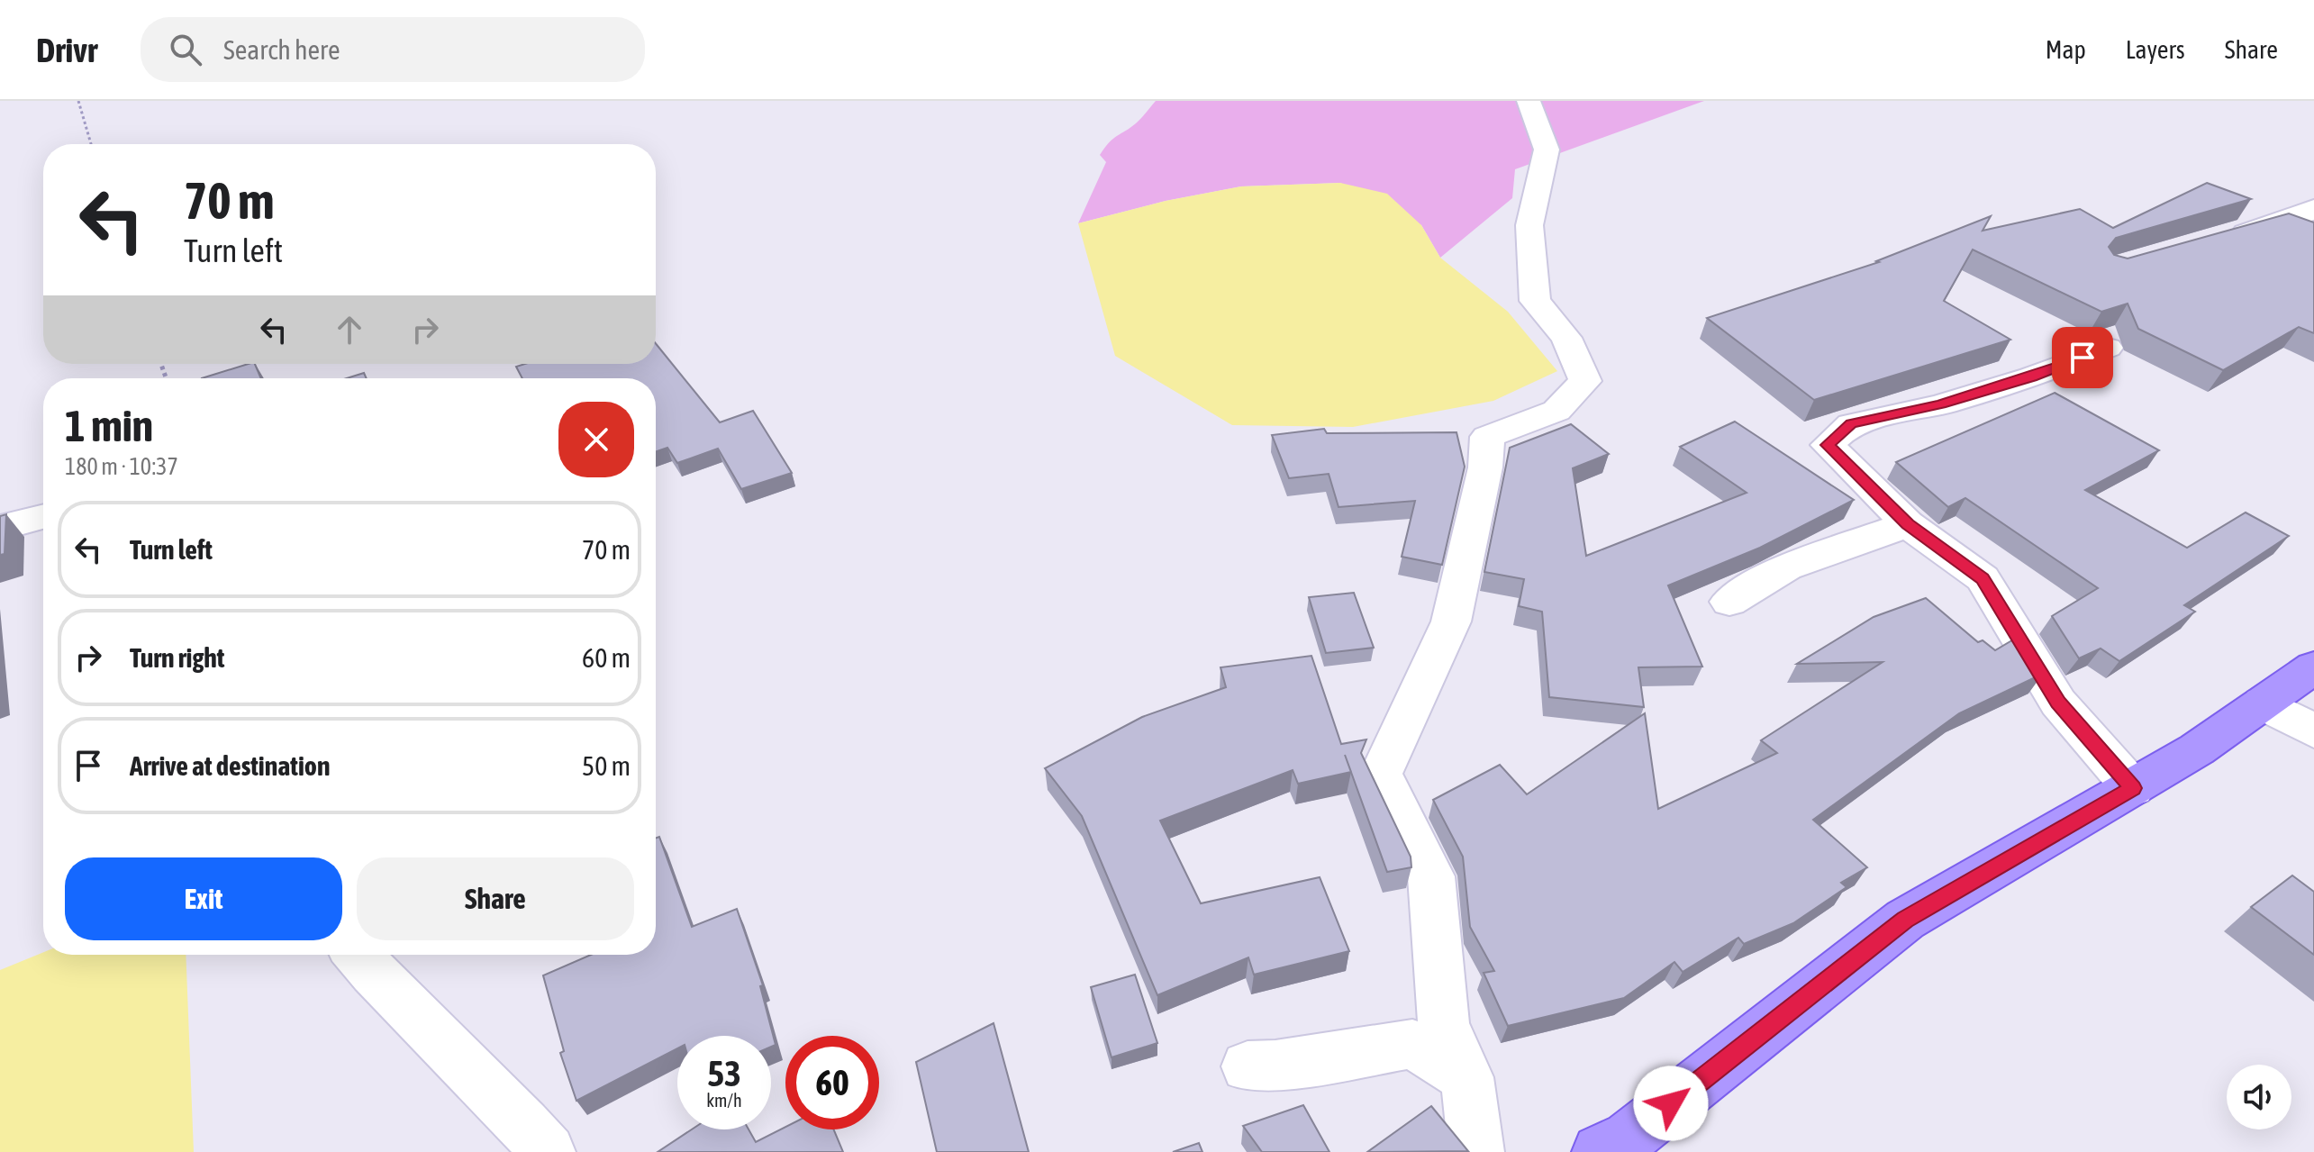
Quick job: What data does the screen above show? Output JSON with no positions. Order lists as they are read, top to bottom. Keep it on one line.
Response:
{"page":{"header":"Drivr","search":"Search here","nav":["Map","Layers","Share"],"turn":["70 m","Turn left"],"heading":["1 min","180 m · 10:37"],"list":[{"name":"Turn left","value":"70 m"},{"name":"Turn right","value":"60 m"},{"name":"Arrive at destination","value":"50 m"}],"buttons":["Exit","Share"],"speed":"53 km/h","limit":"60"}}
